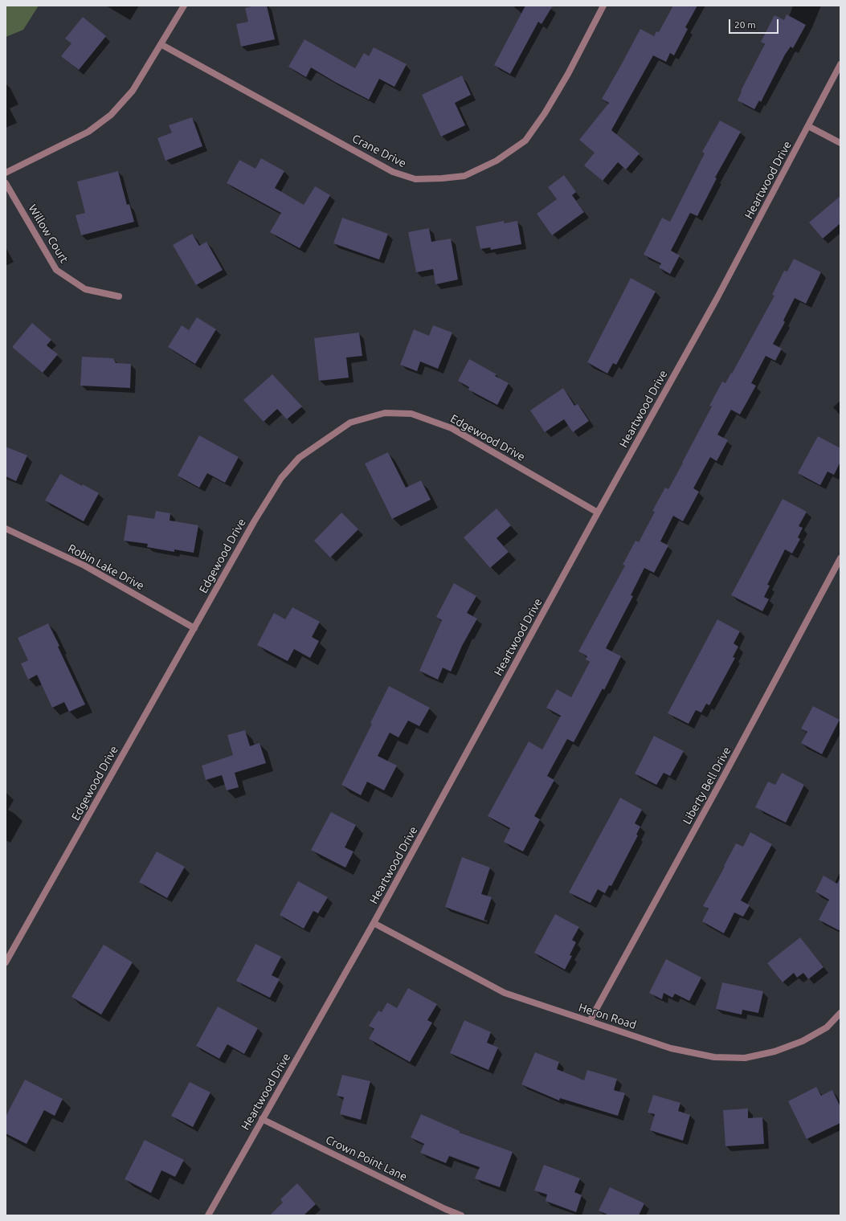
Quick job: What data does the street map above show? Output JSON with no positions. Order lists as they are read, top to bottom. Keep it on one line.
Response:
{"streets":{"street":["Crane Drive","Heartwood Drive","Willow Court","Edgewood Drive","Robin Lake Drive","Liberty Bell Drive","Heron Road","Crown Point Lane"]},"crossings":[["Heartwood Drive","Edgewood Drive"],["Heartwood Drive","Heron Road"],["Heartwood Drive","Crown Point Lane"],["Edgewood Drive","Robin Lake Drive"],["Liberty Bell Drive","Heron Road"]],"scale_bar":"20 m"}
